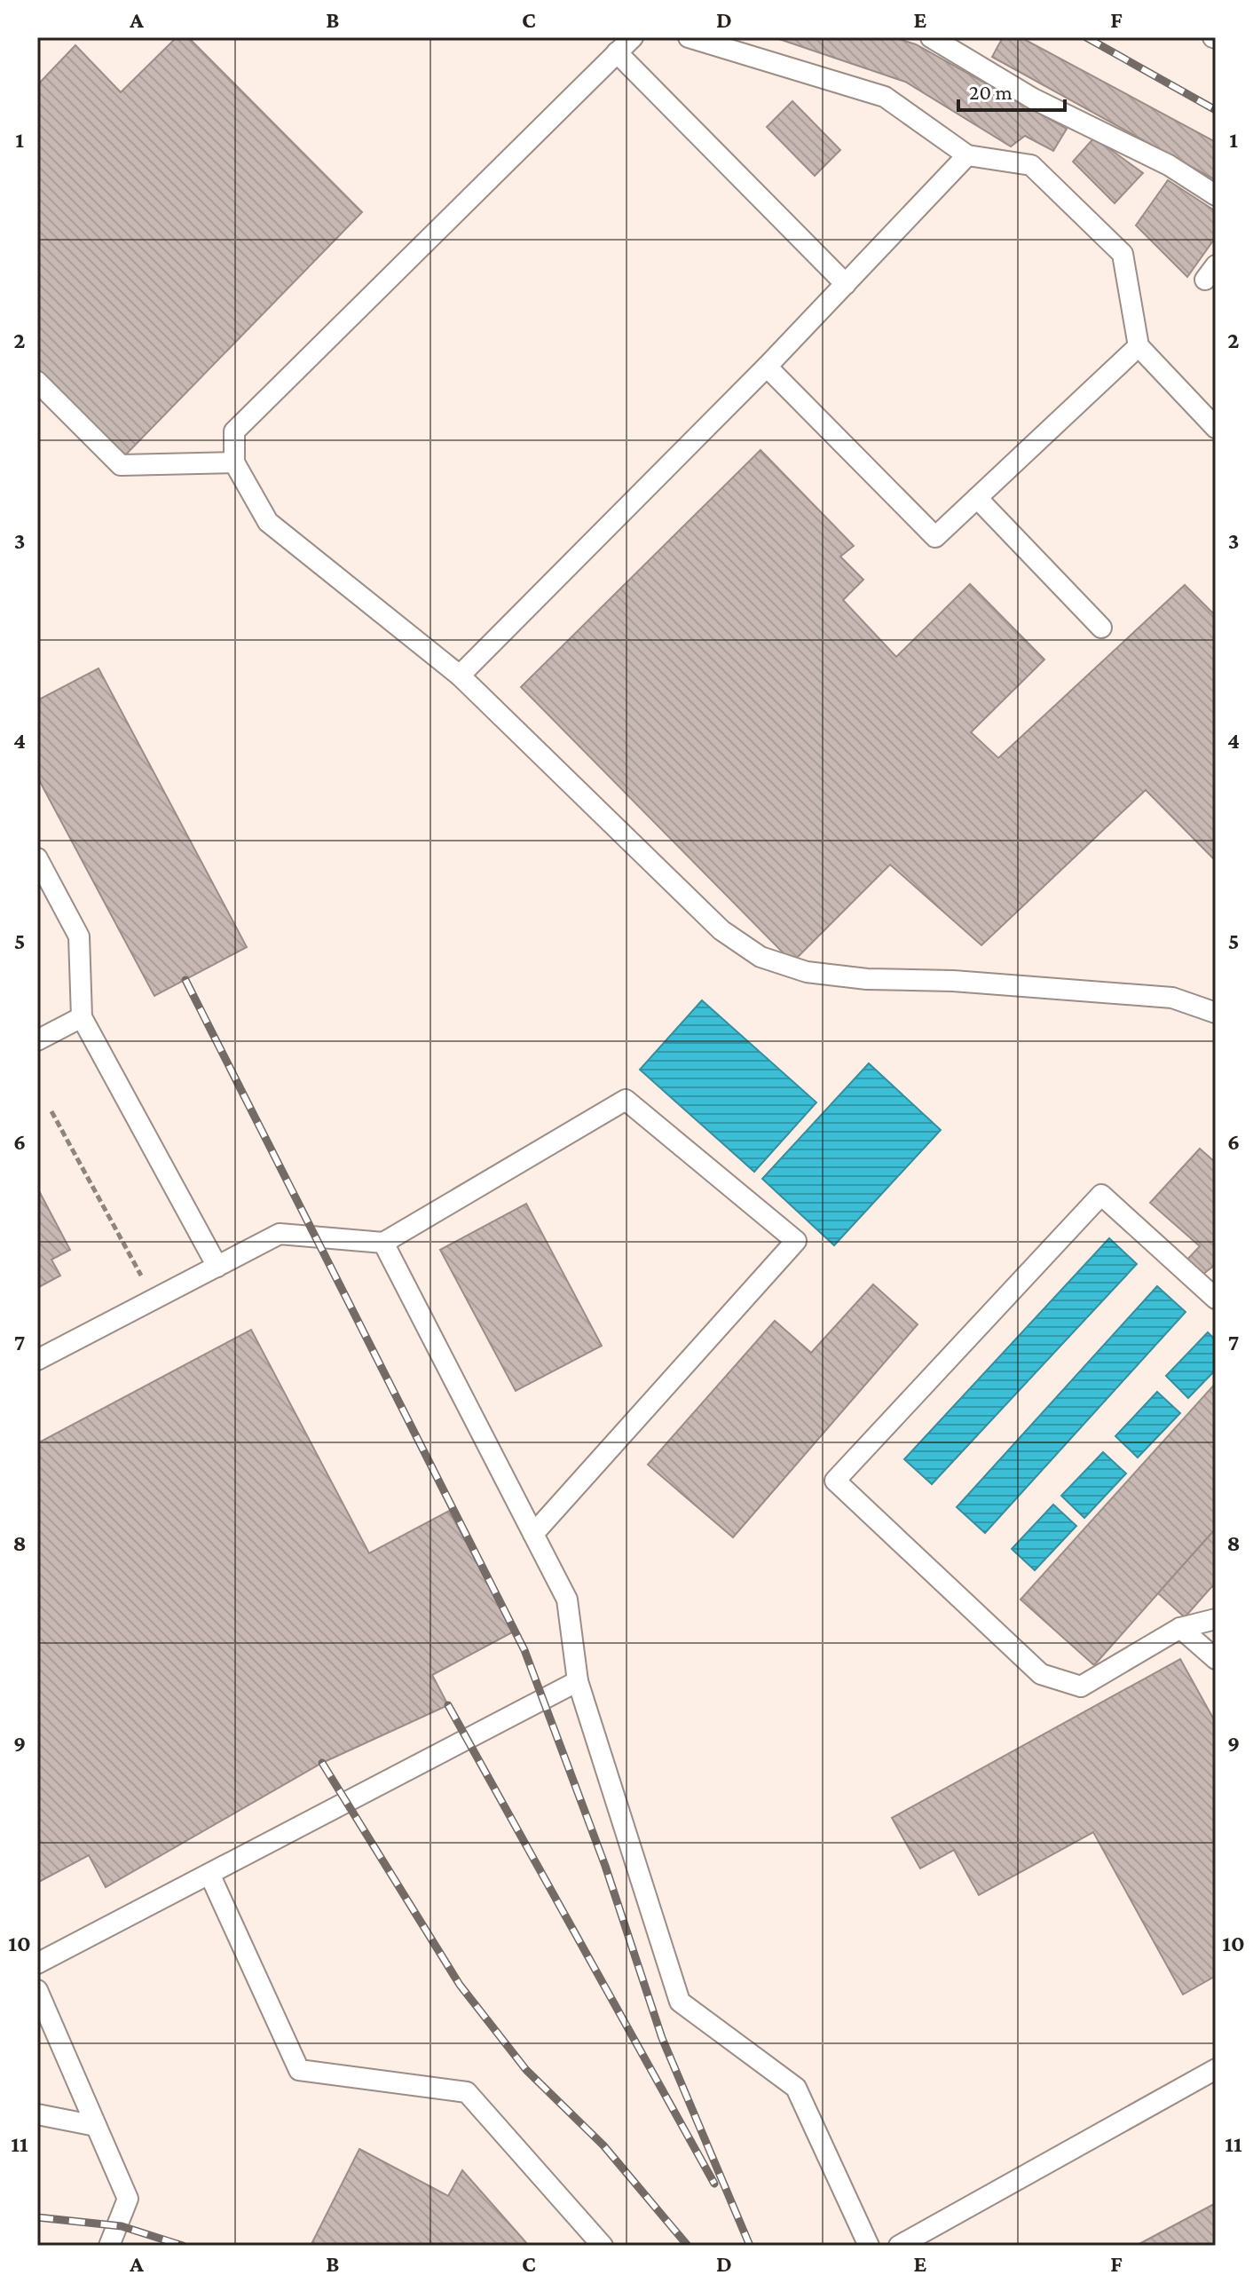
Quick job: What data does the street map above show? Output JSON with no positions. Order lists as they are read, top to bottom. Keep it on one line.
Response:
{"scale_bar":"20 m","grid":{"columns":["A","B","C","D","E","F"],"rows":["1","2","3","4","5","6","7","8","9","10","11"]}}
